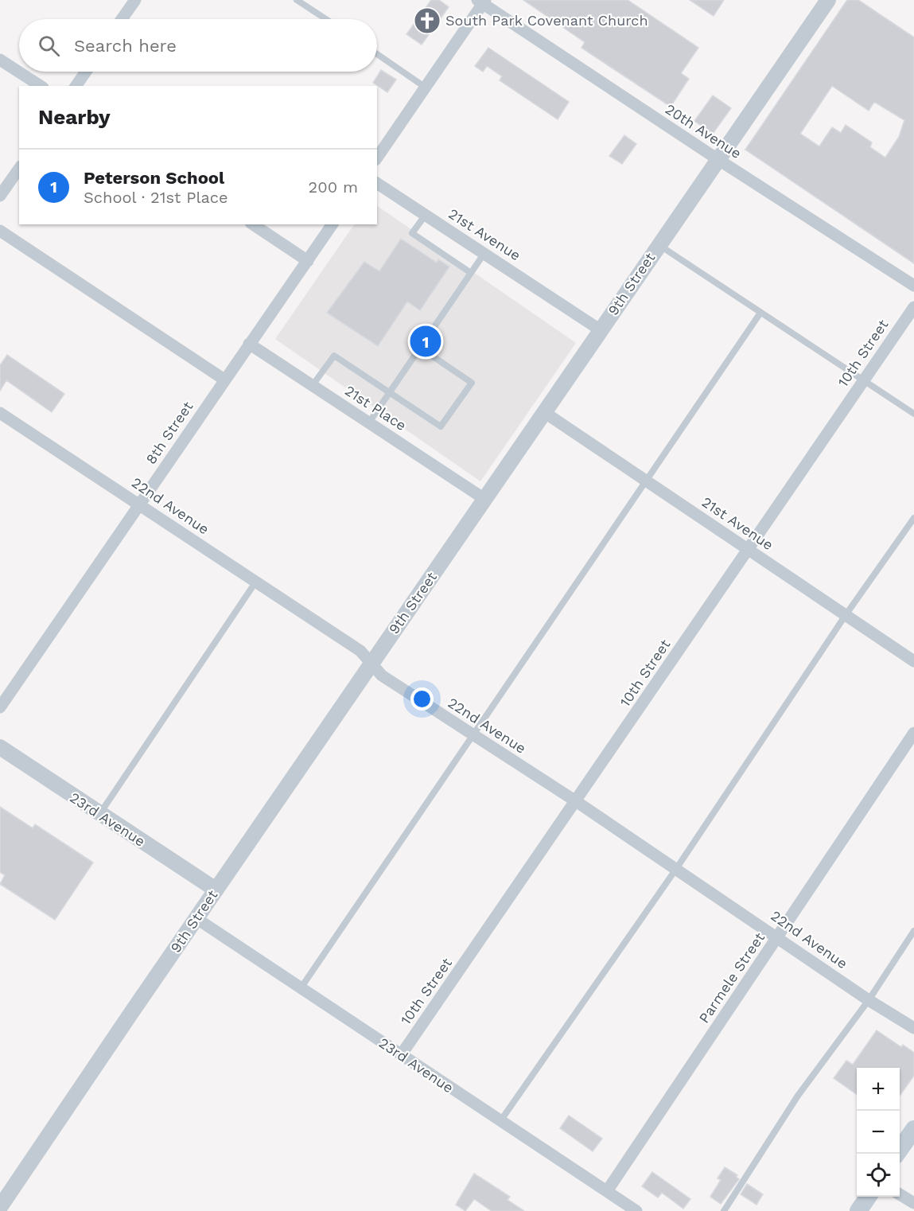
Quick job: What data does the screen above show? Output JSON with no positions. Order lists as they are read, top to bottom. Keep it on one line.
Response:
{"streets":{"street":["20th Avenue","21st Avenue","9th Street","10th Street","21st Place","8th Street","22nd Avenue","23rd Avenue","Parmele Street"]},"crossings":[["20th Avenue","9th Street"],["21st Avenue","9th Street"],["21st Avenue","10th Street"],["9th Street","21st Place"],["9th Street","22nd Avenue"],["9th Street","23rd Avenue"],["10th Street","22nd Avenue"],["10th Street","23rd Avenue"],["21st Place","8th Street"],["8th Street","22nd Avenue"],["22nd Avenue","Parmele Street"],["23rd Avenue","Parmele Street"]],"places":{"church":["South Park Covenant Church"]},"page":{"search":"Search here","heading":"Nearby","list":[{"mark":"1","name":"Peterson School","note":"School · 21st Place","value":"200 m"}],"pins":"1","map_buttons":["+","−"]}}
